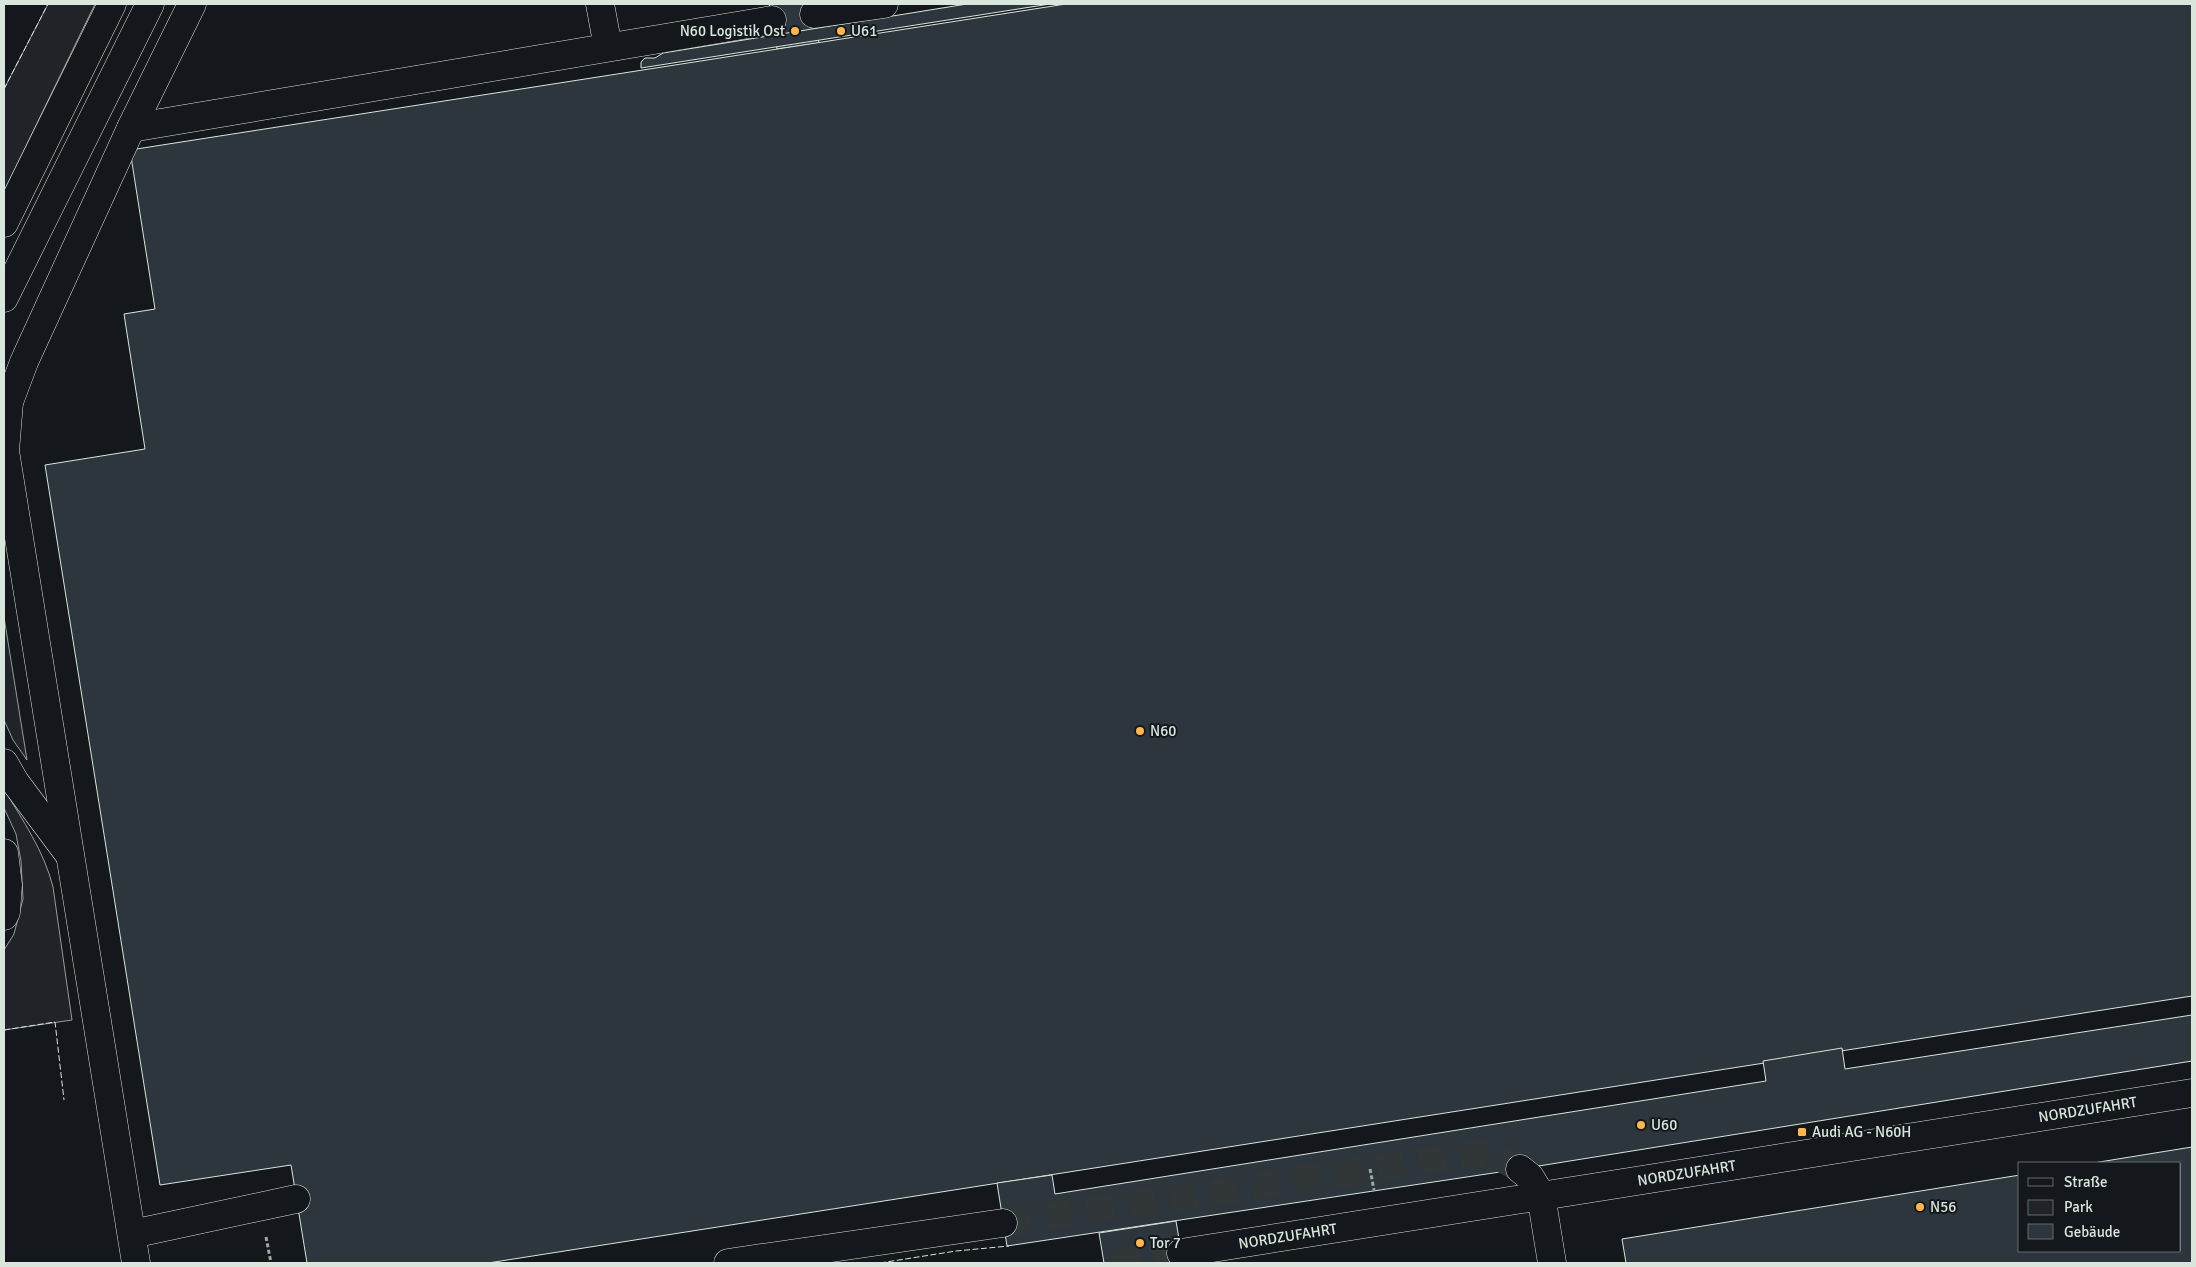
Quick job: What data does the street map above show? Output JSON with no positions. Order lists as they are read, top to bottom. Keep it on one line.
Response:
{"streets":{"lane":["NORDZUFAHRT"]},"places":{"other":["N60 Logistik Ost","U61","N60","U60","N56","Tor 7"],"transit":["Audi AG - N60H"]},"legend":["Straße","Park","Gebäude"]}
